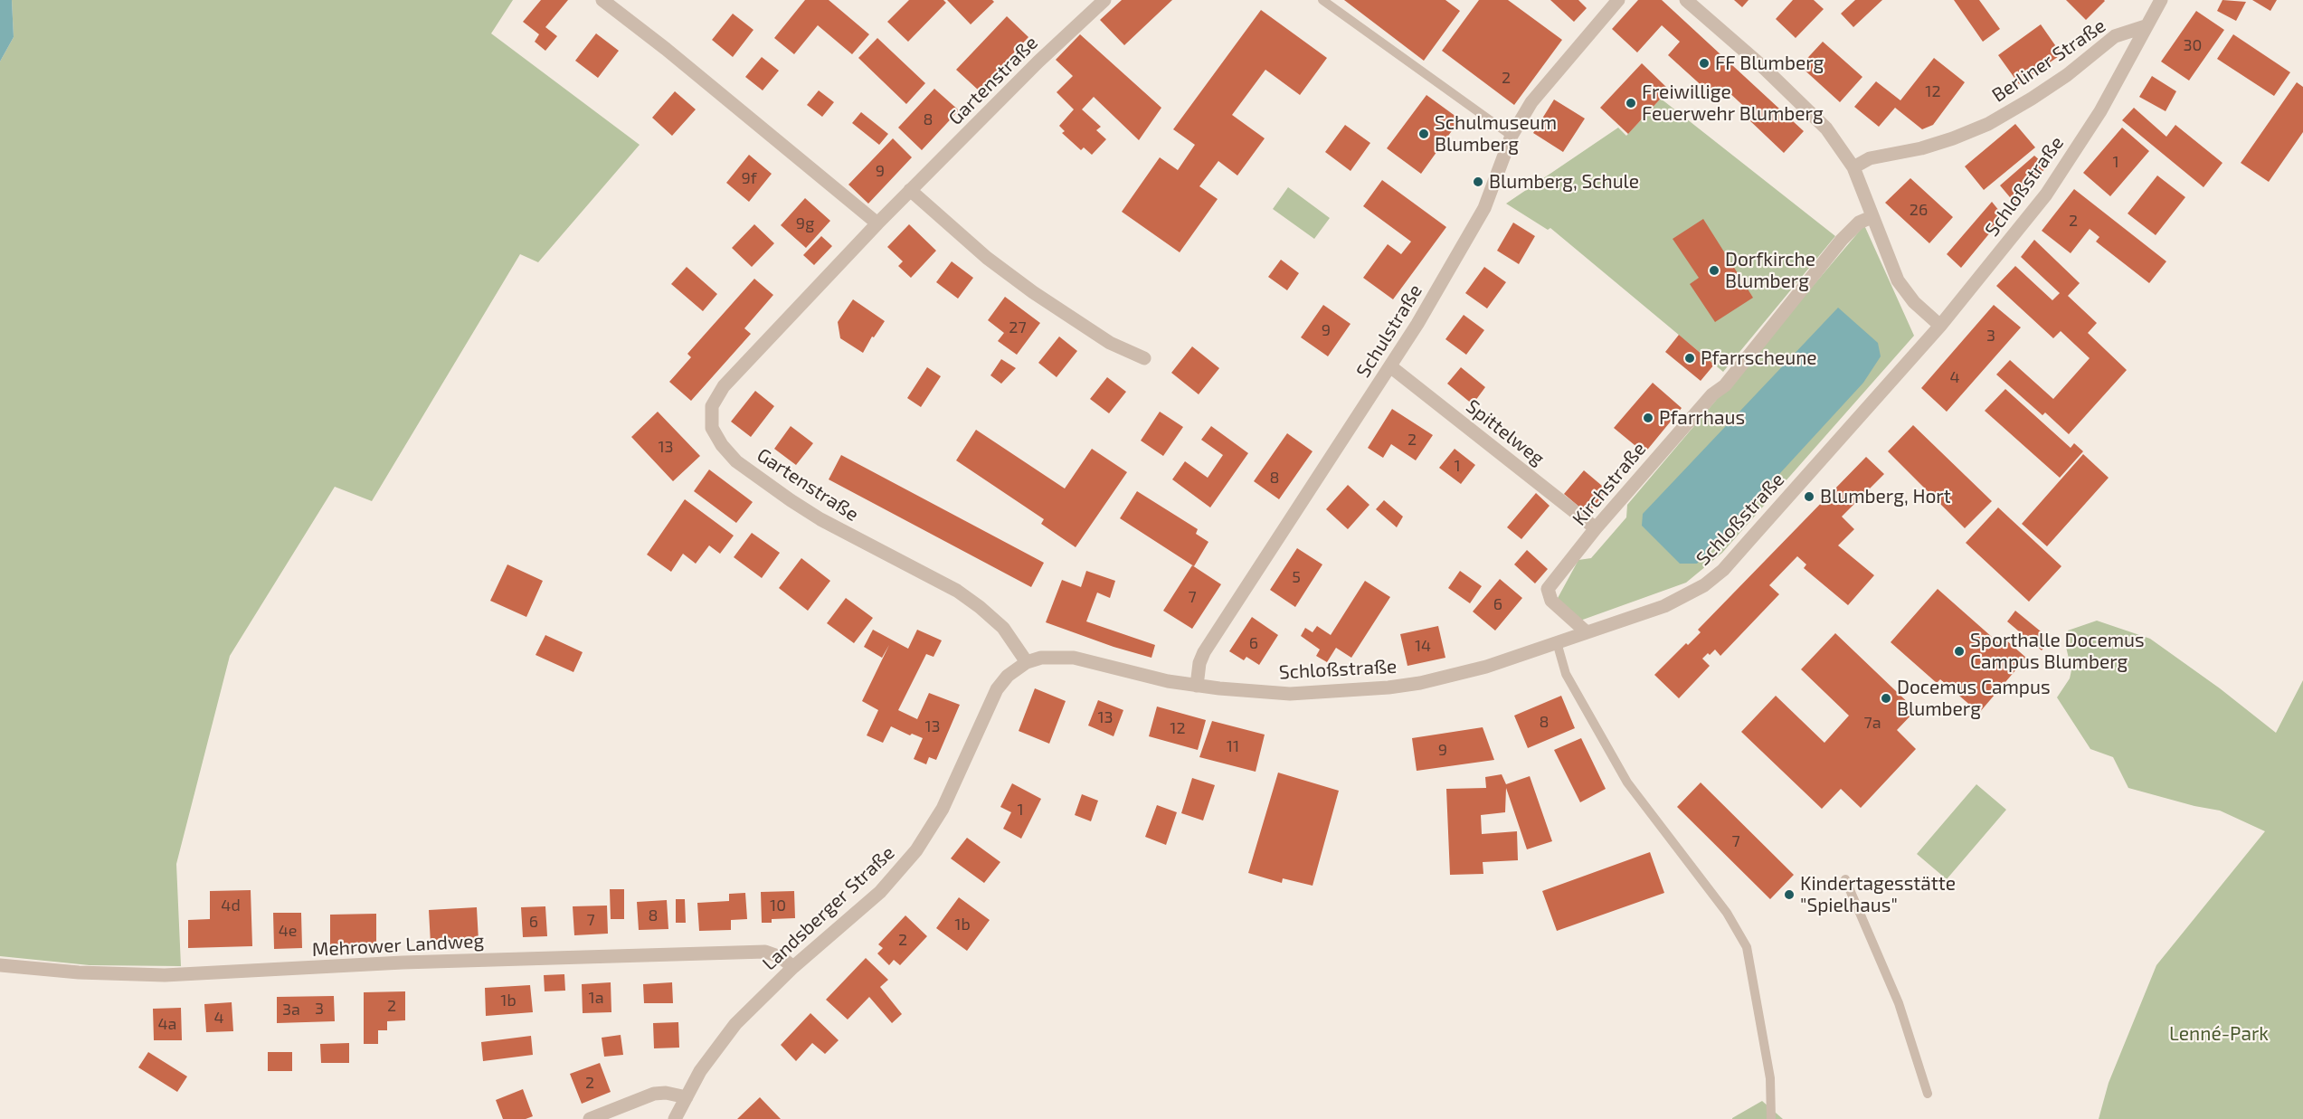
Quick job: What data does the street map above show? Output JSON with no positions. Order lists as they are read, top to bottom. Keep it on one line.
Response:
{"streets":{"street":["Berliner Straße","Gartenstraße","Schloßstraße","Schulstraße","Spittelweg","Kirchstraße","Landsberger Straße","Mehrower Landweg"]},"crossings":[["Berliner Straße","Schloßstraße"],["Gartenstraße","Schloßstraße"],["Gartenstraße","Landsberger Straße"],["Schloßstraße","Schulstraße"],["Schloßstraße","Kirchstraße"],["Schloßstraße","Landsberger Straße"],["Schulstraße","Spittelweg"],["Spittelweg","Kirchstraße"],["Landsberger Straße","Mehrower Landweg"]],"parks":["Lenné-Park"],"places":["FF Blumberg","Freiwillige Feuerwehr Blumberg","Schulmuseum Blumberg","Blumberg, Schule","Dorfkirche Blumberg","Pfarrscheune","Pfarrhaus","Blumberg, Hort","Sporthalle Docemus Campus Blumberg","Docemus Campus Blumberg","Kindertagesstätte \"Spielhaus\""],"house_numbers":["30","2","12","8","1","9","9f","26","2","9g","27","9","3","4","2","13","1","8","5","7","6","6","14","13","8","7a","13","12","11","9","1","7","4d","10","8","7","6","1b","4e","2","1a","1b","2","3","3a","4","4a","2"]}
